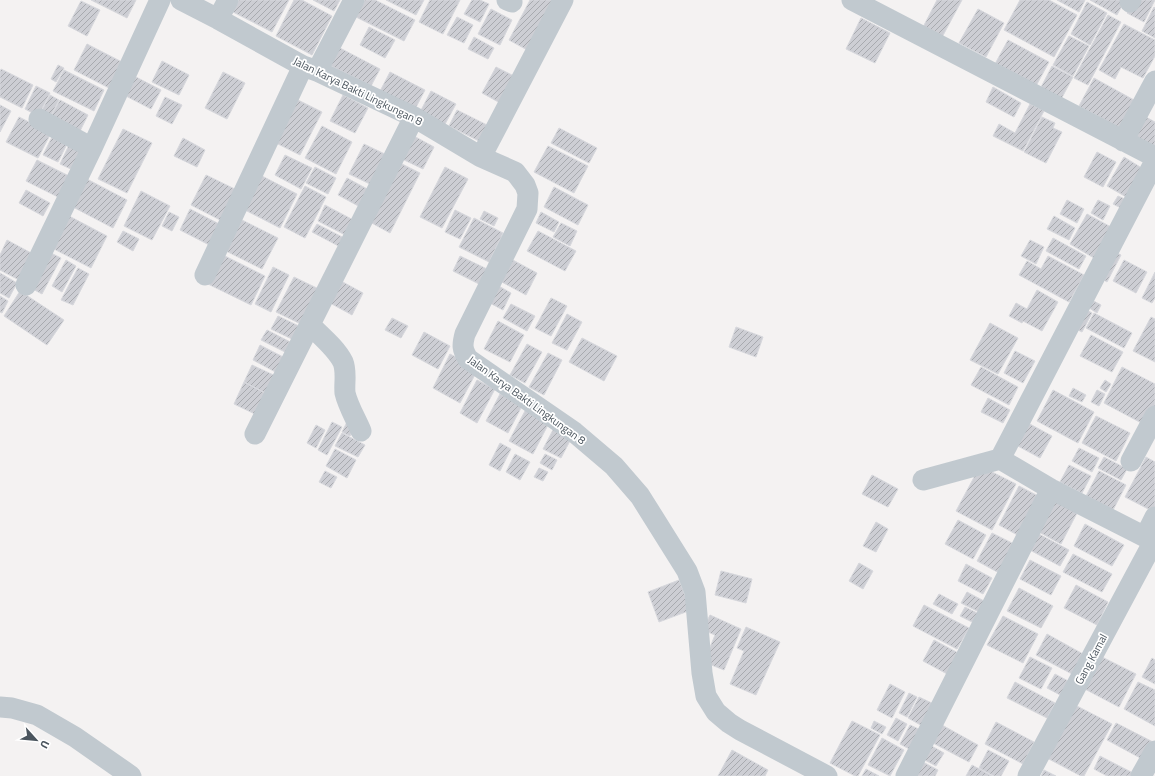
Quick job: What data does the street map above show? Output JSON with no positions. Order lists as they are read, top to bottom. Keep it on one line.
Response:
{"streets":{"street":["Jalan Karya Bakti Lingkungan 8","Gang Kamal"]},"north":"bottom right"}
